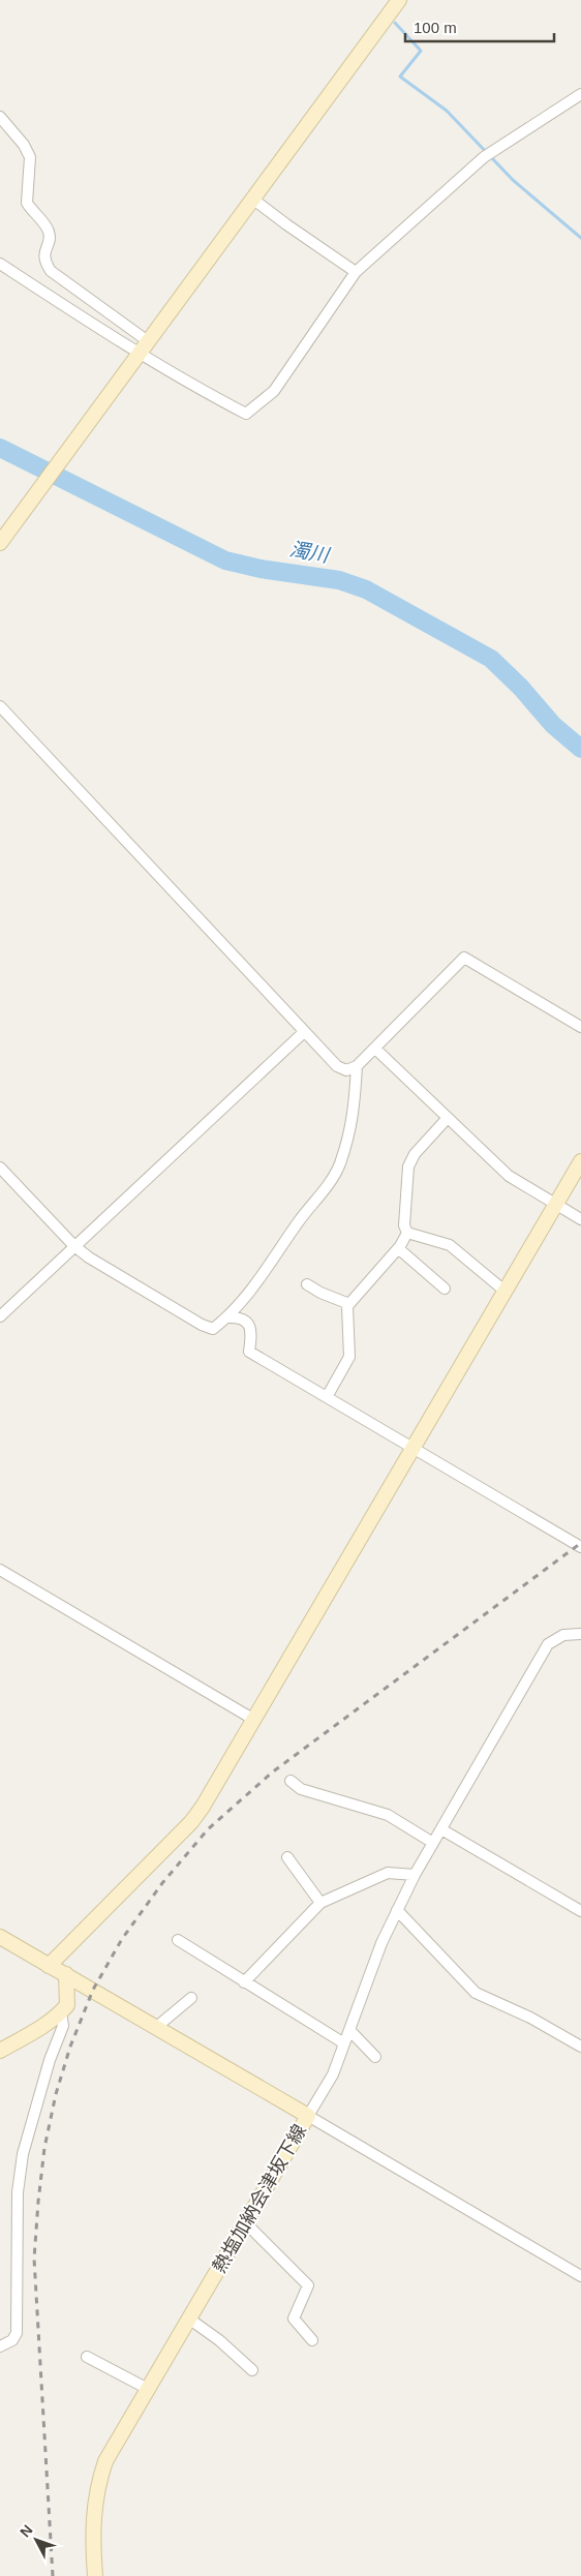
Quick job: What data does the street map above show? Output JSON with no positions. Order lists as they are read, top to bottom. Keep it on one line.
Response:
{"streets":{"street":["熱塩加納会津坂下線"]},"water":["濁川"],"scale_bar":"100 m","north":"top left"}
